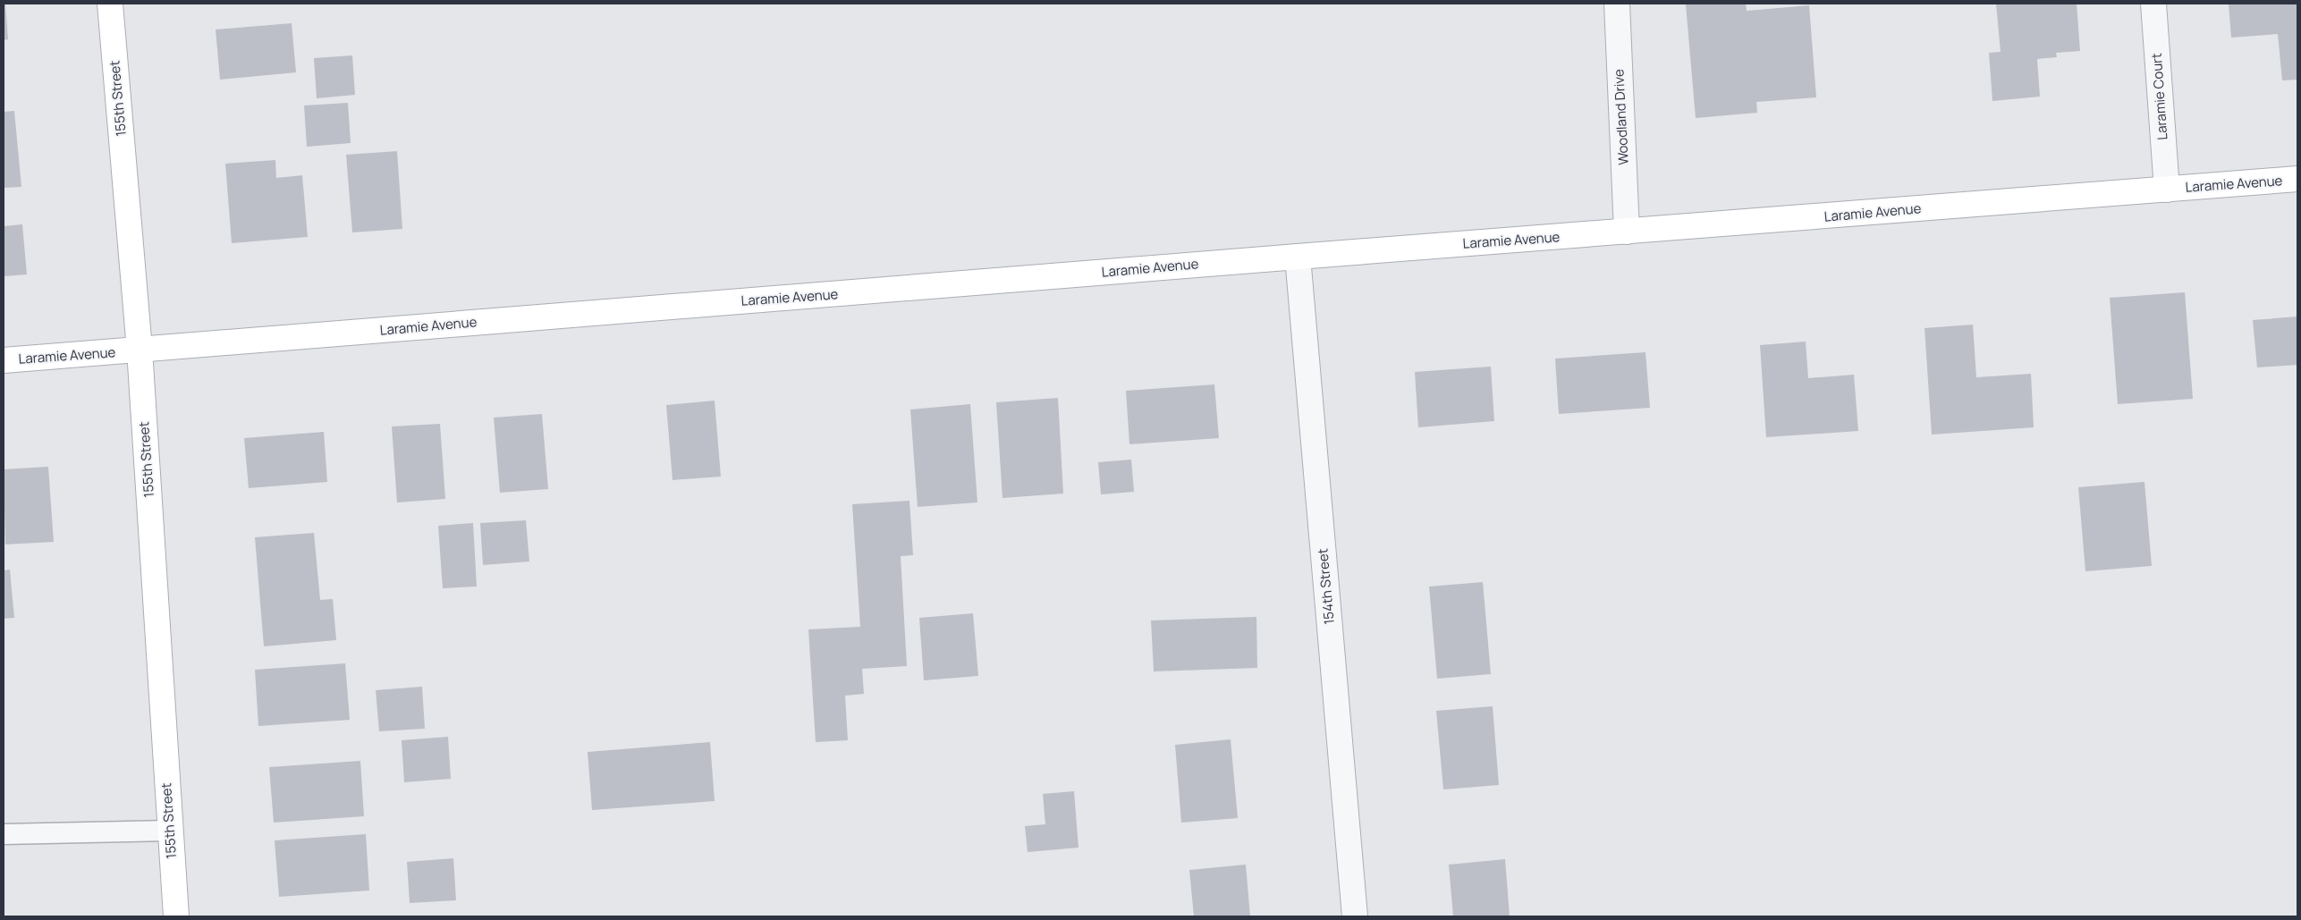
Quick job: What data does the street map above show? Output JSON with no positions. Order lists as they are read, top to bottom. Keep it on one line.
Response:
{"streets":{"street":["Laramie Court","155th Street","Woodland Drive","Laramie Avenue","154th Street"]},"crossings":[["Laramie Court","Laramie Avenue"],["155th Street","Laramie Avenue"],["Woodland Drive","Laramie Avenue"],["Laramie Avenue","154th Street"]]}
